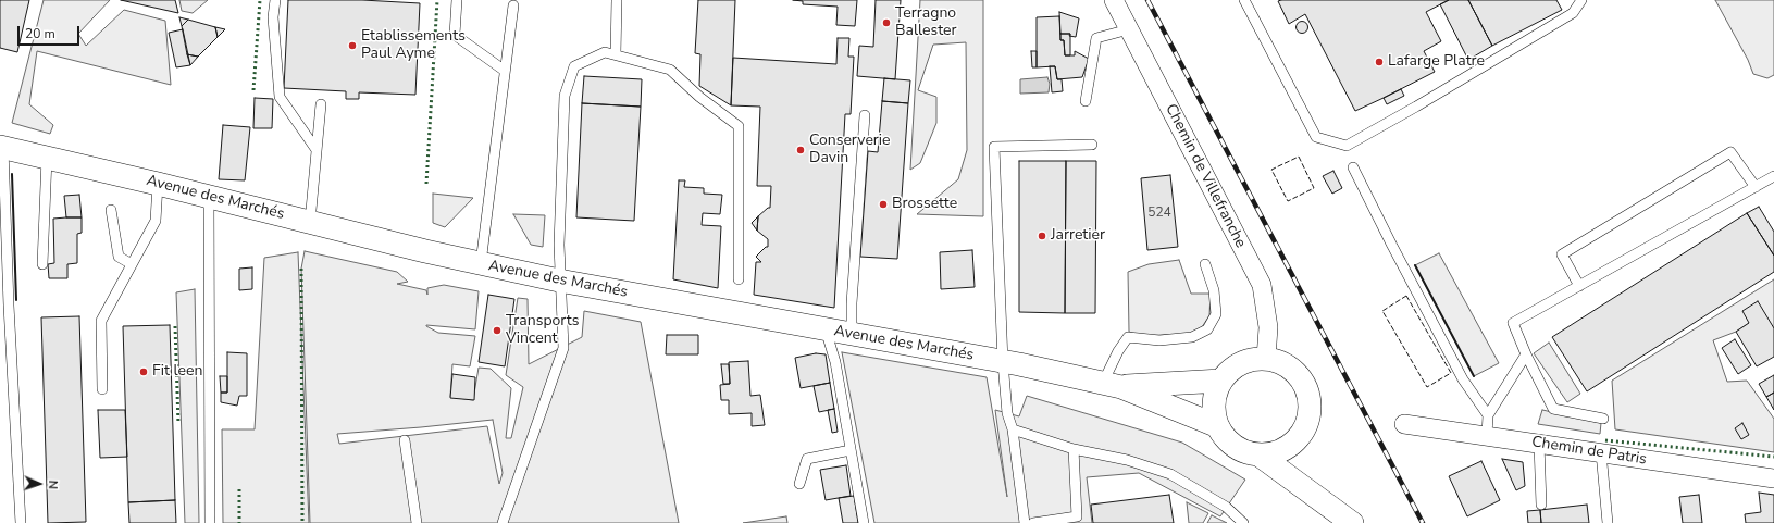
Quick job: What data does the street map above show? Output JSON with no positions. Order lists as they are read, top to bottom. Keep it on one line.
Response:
{"streets":{"street":["Chemin de Villefranche","Avenue des Marchés","Chemin de Patris"]},"crossings":[["Chemin de Villefranche","Avenue des Marchés"]],"places":["Terragno Ballester","Etablissements Paul Ayme","Lafarge Platre","Conserverie Davin","Brossette","Jarretier","Transports Vincent","Fit leen"],"house_numbers":["524"],"scale_bar":"20 m","north":"right"}
